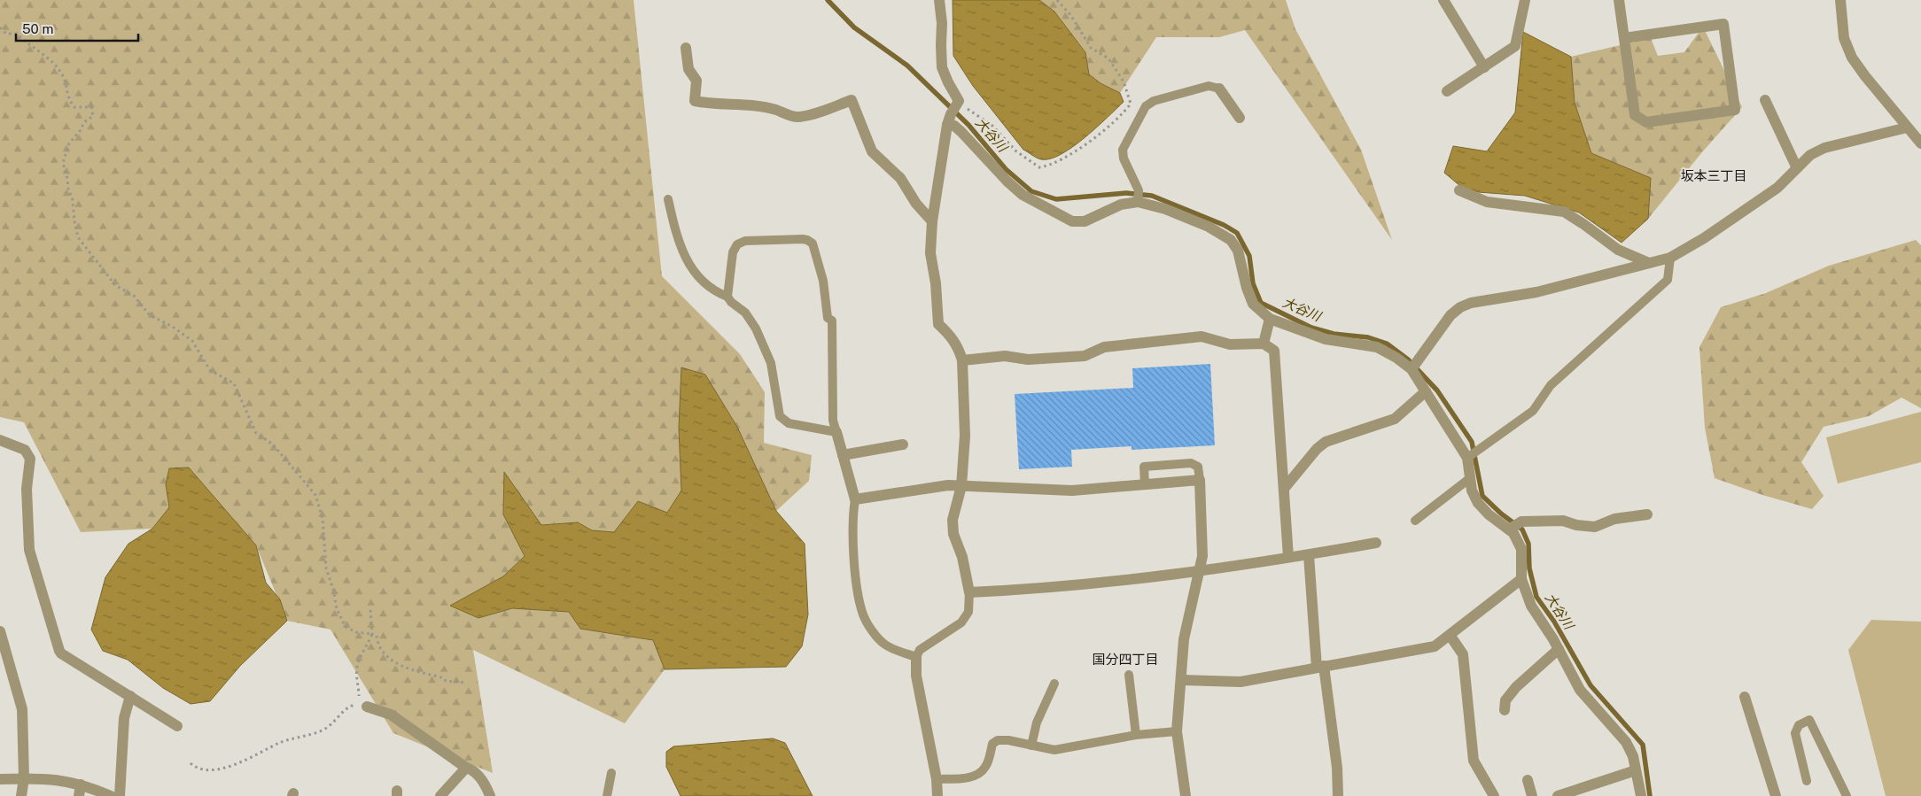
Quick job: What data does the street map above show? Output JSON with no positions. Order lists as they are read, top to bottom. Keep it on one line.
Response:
{"districts":["坂本三丁目","国分四丁目"],"water":["大谷川"],"scale_bar":"50 m"}
